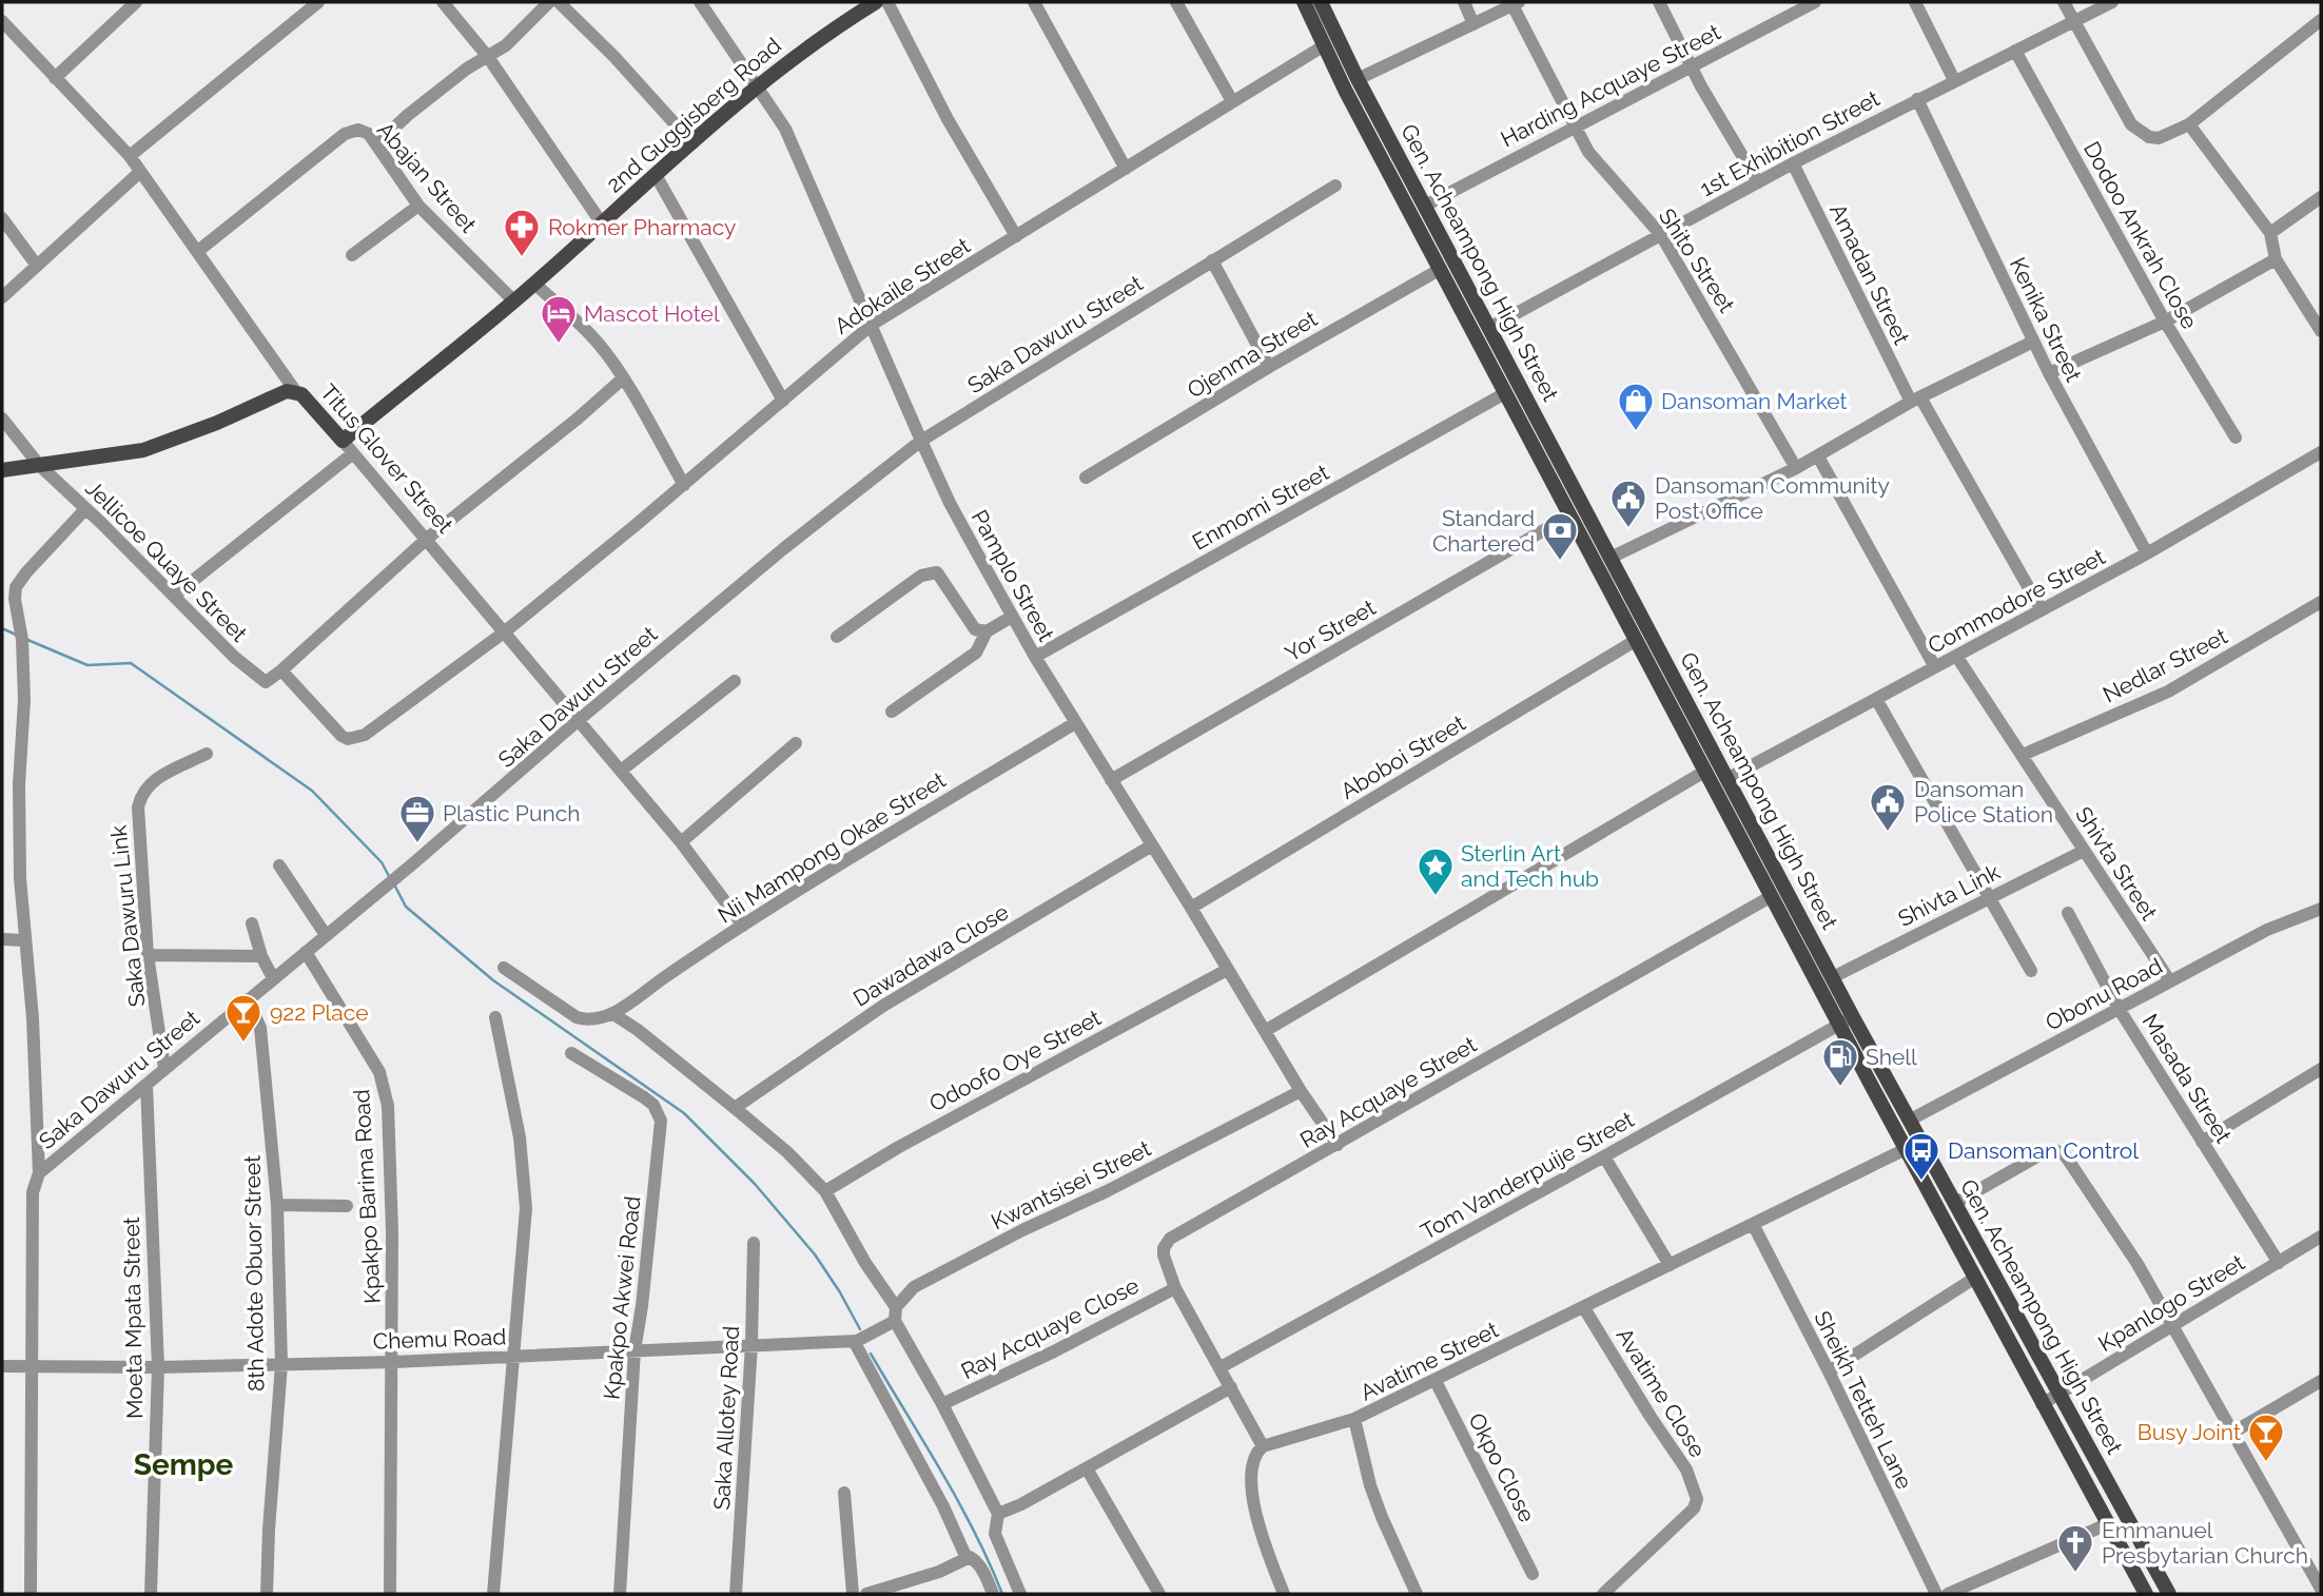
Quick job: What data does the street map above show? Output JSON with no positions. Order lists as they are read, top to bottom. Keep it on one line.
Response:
{"streets":{"main road":["2nd Guggisberg Road","Gen. Acheampong High Street","Titus Glover Street"],"street":["Harding Acquaye Street","1st Exhibition Street","Abajan Street","Dodoo Ankrah Close","Shito Street","Amadan Street","Adokaile Street","Kenika Street","Saka Dawuru Street","Ojenma Street","Enmomi Street","Jellicoe Quaye Street","Pamplo Street","Commodore Street","Yor Street","Nedlar Street","Aboboi Street","Nii Mampong Okae Street","Shivta Street","Shivta Link","Saka Dawuru Link","Dawadawa Close","Obonu Road","Odoofo Oye Street","Masada Street","Ray Acquaye Street","Tom Vanderpuije Street","Kwantsisei Street","Kpakpo Barima Road","8th Adote Obuor Street","Kpakpo Akwei Road","Kpanlogo Street","Moeta Mpata Street","Ray Acquaye Close","Chemu Road","Avatime Street","Avatime Close","Sheikh Tetteh Lane","Saka Allotey Road","Okpo Close"]},"crossings":[["Harding Acquaye Street","Shito Street"],["Harding Acquaye Street","Gen. Acheampong High Street"],["2nd Guggisberg Road","Abajan Street"],["2nd Guggisberg Road","Titus Glover Street"],["2nd Guggisberg Road","Pamplo Street"],["1st Exhibition Street","Dodoo Ankrah Close"],["1st Exhibition Street","Shito Street"],["1st Exhibition Street","Gen. Acheampong High Street"],["1st Exhibition Street","Amadan Street"],["1st Exhibition Street","Kenika Street"],["Abajan Street","Titus Glover Street"],["Gen. Acheampong High Street","Adokaile Street"],["Gen. Acheampong High Street","Ojenma Street"],["Gen. Acheampong High Street","Enmomi Street"],["Gen. Acheampong High Street","Commodore Street"],["Gen. Acheampong High Street","Yor Street"],["Gen. Acheampong High Street","Aboboi Street"],["Gen. Acheampong High Street","Shivta Link"],["Gen. Acheampong High Street","Obonu Road"],["Gen. Acheampong High Street","Ray Acquaye Street"],["Gen. Acheampong High Street","Tom Vanderpuije Street"],["Gen. Acheampong High Street","Kpanlogo Street"],["Gen. Acheampong High Street","Avatime Street"],["Amadan Street","Commodore Street"],["Adokaile Street","Titus Glover Street"],["Adokaile Street","Jellicoe Quaye Street"],["Adokaile Street","Pamplo Street"],["Kenika Street","Commodore Street"],["Saka Dawuru Street","Titus Glover Street"],["Saka Dawuru Street","Pamplo Street"],["Saka Dawuru Street","Saka Dawuru Link"],["Saka Dawuru Street","Kpakpo Barima Road"],["Saka Dawuru Street","8th Adote Obuor Street"],["Saka Dawuru Street","Moeta Mpata Street"],["Saka Dawuru Street","Chemu Road"],["Titus Glover Street","Nii Mampong Okae Street"],["Enmomi Street","Pamplo Street"],["Pamplo Street","Yor Street"],["Pamplo Street","Aboboi Street"],["Pamplo Street","Nii Mampong Okae Street"],["Pamplo Street","Dawadawa Close"],["Pamplo Street","Odoofo Oye Street"],["Pamplo Street","Ray Acquaye Street"],["Pamplo Street","Kwantsisei Street"],["Commodore Street","Shivta Street"],["Nedlar Street","Shivta Street"],["Shivta Street","Shivta Link"],["Shivta Street","Obonu Road"],["Obonu Road","Masada Street"],["Masada Street","Kpanlogo Street"],["Ray Acquaye Street","Tom Vanderpuije Street"],["Ray Acquaye Street","Ray Acquaye Close"],["Kwantsisei Street","Chemu Road"],["Kpakpo Barima Road","Chemu Road"],["8th Adote Obuor Street","Chemu Road"],["Kpakpo Akwei Road","Chemu Road"],["Moeta Mpata Street","Chemu Road"],["Chemu Road","Saka Allotey Road"],["Avatime Street","Avatime Close"],["Avatime Street","Sheikh Tetteh Lane"],["Avatime Street","Okpo Close"]],"districts":["Sempe"],"places":{"pharmacy":["Rokmer Pharmacy"],"hotel":["Mascot Hotel"],"shop":["Dansoman Market"],"public building":["Dansoman Community Post Office","Dansoman Police Station"],"bank":["Standard Chartered"],"office":["Plastic Punch"],"place":["Sterlin Art and Tech hub"],"bar":["922 Place","Busy Joint"],"fuel station":["Shell"],"bus stop":["Dansoman Control"],"church":["Emmanuel Presbytarian Church"]}}
